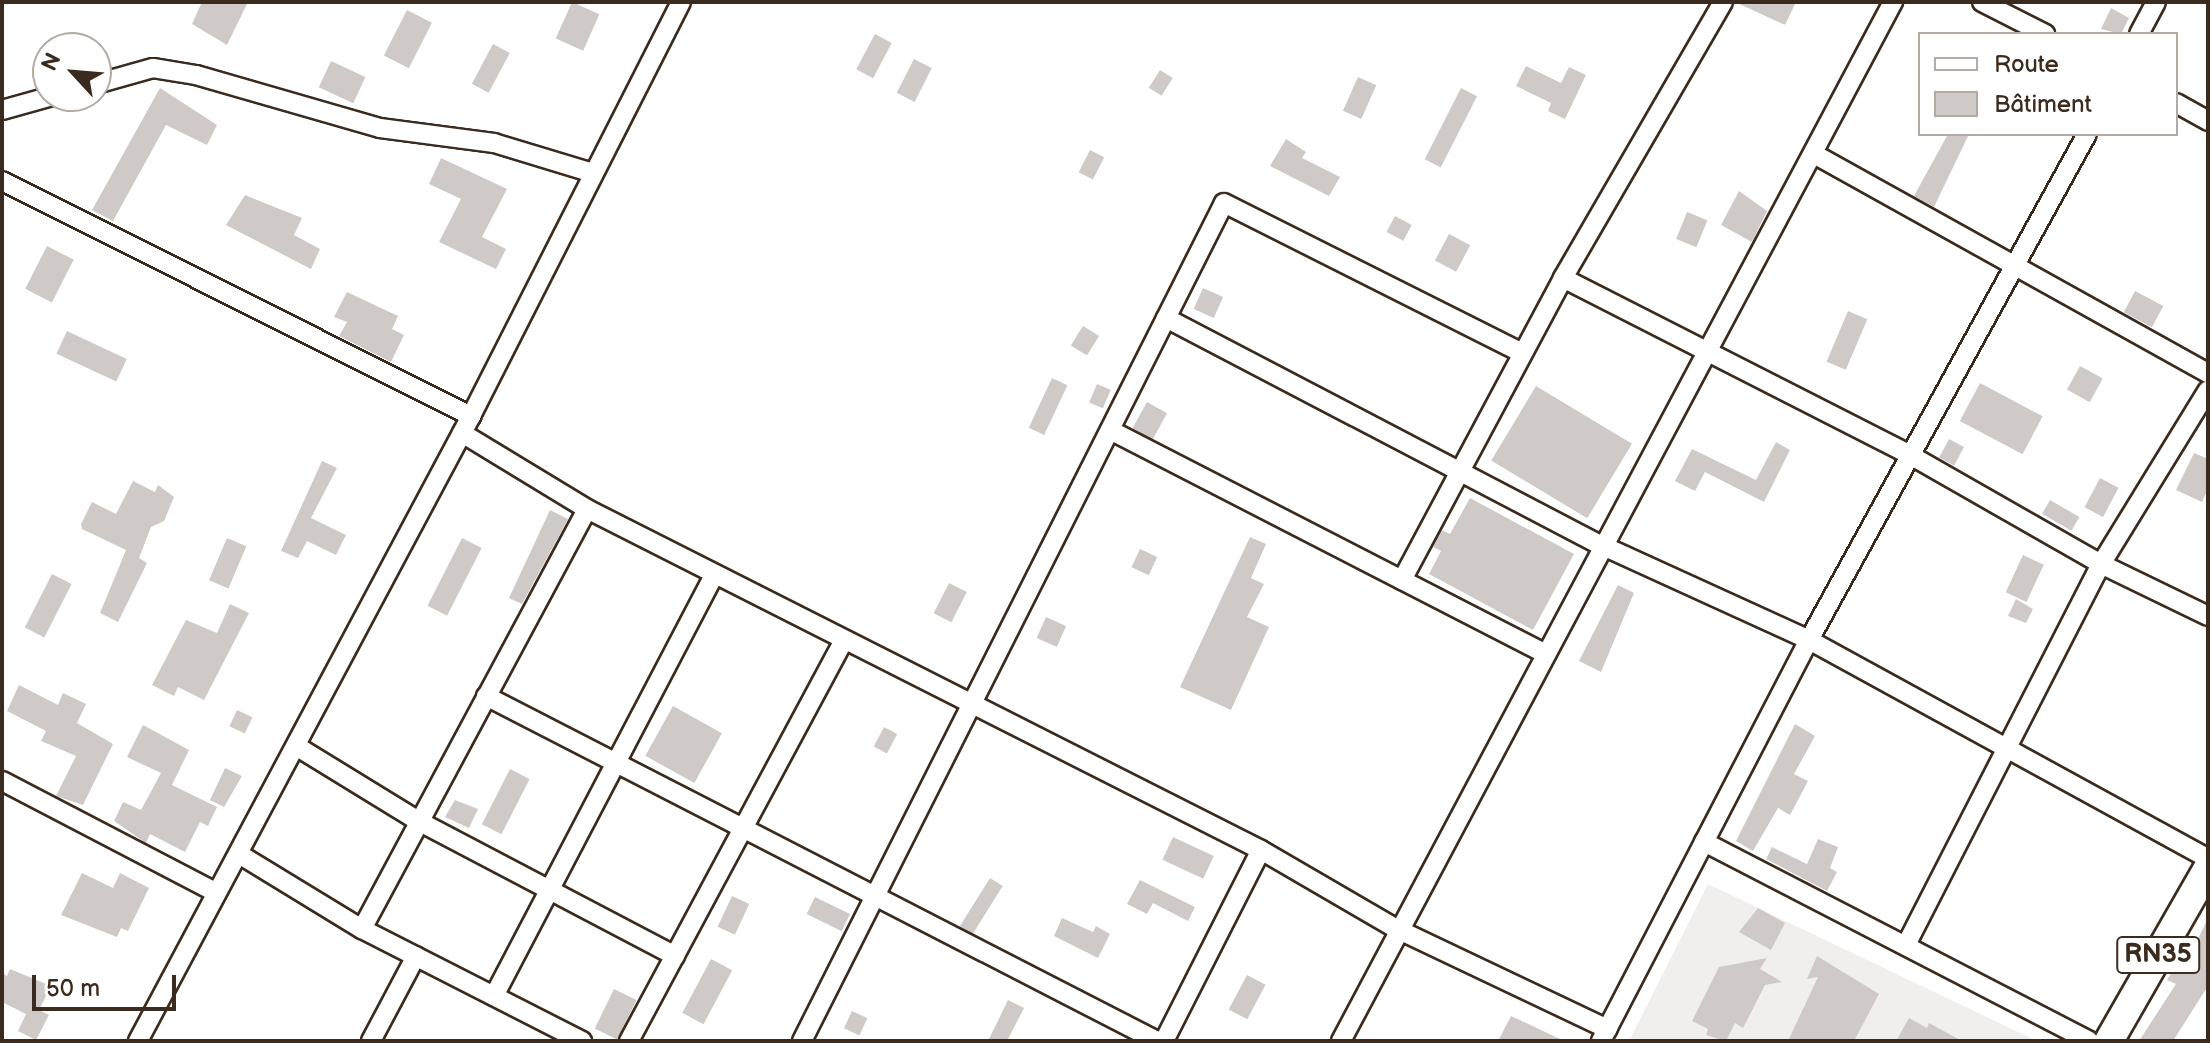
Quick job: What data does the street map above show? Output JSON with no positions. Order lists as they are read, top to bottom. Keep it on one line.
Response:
{"streets":{"main road":["RN35"]},"legend":["Route","Bâtiment"],"scale_bar":"50 m","north":"top left"}
